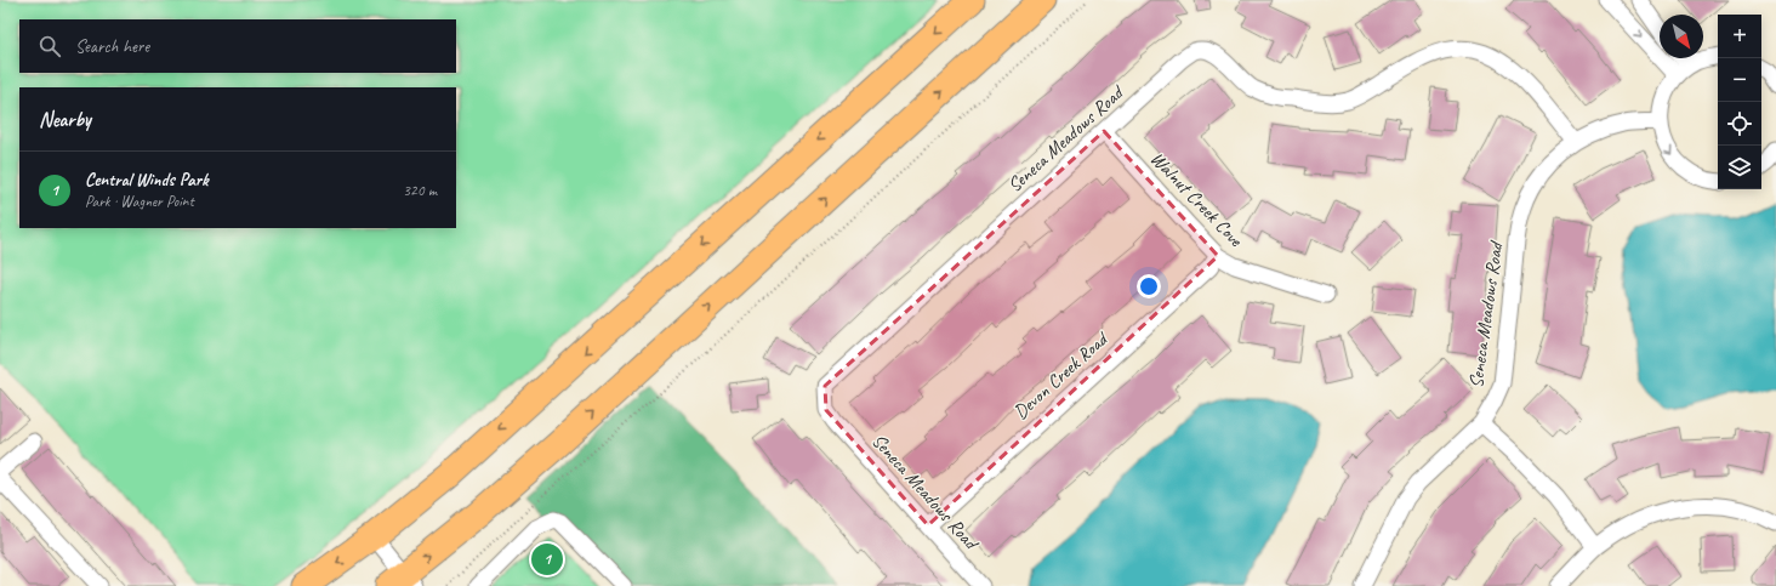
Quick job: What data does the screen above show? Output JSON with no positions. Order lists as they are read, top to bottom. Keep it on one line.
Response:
{"streets":{"street":["Seneca Meadows Road","Walnut Creek Cove","Devon Creek Road"]},"crossings":[["Seneca Meadows Road","Walnut Creek Cove"],["Seneca Meadows Road","Devon Creek Road"],["Walnut Creek Cove","Devon Creek Road"]],"north":"bottom right","page":{"map_buttons":["+","−"],"search":"Search here","heading":"Nearby","list":[{"mark":"1","name":"Central Winds Park","note":"Park · Wagner Point","value":"320 m"}],"pins":"1"}}
